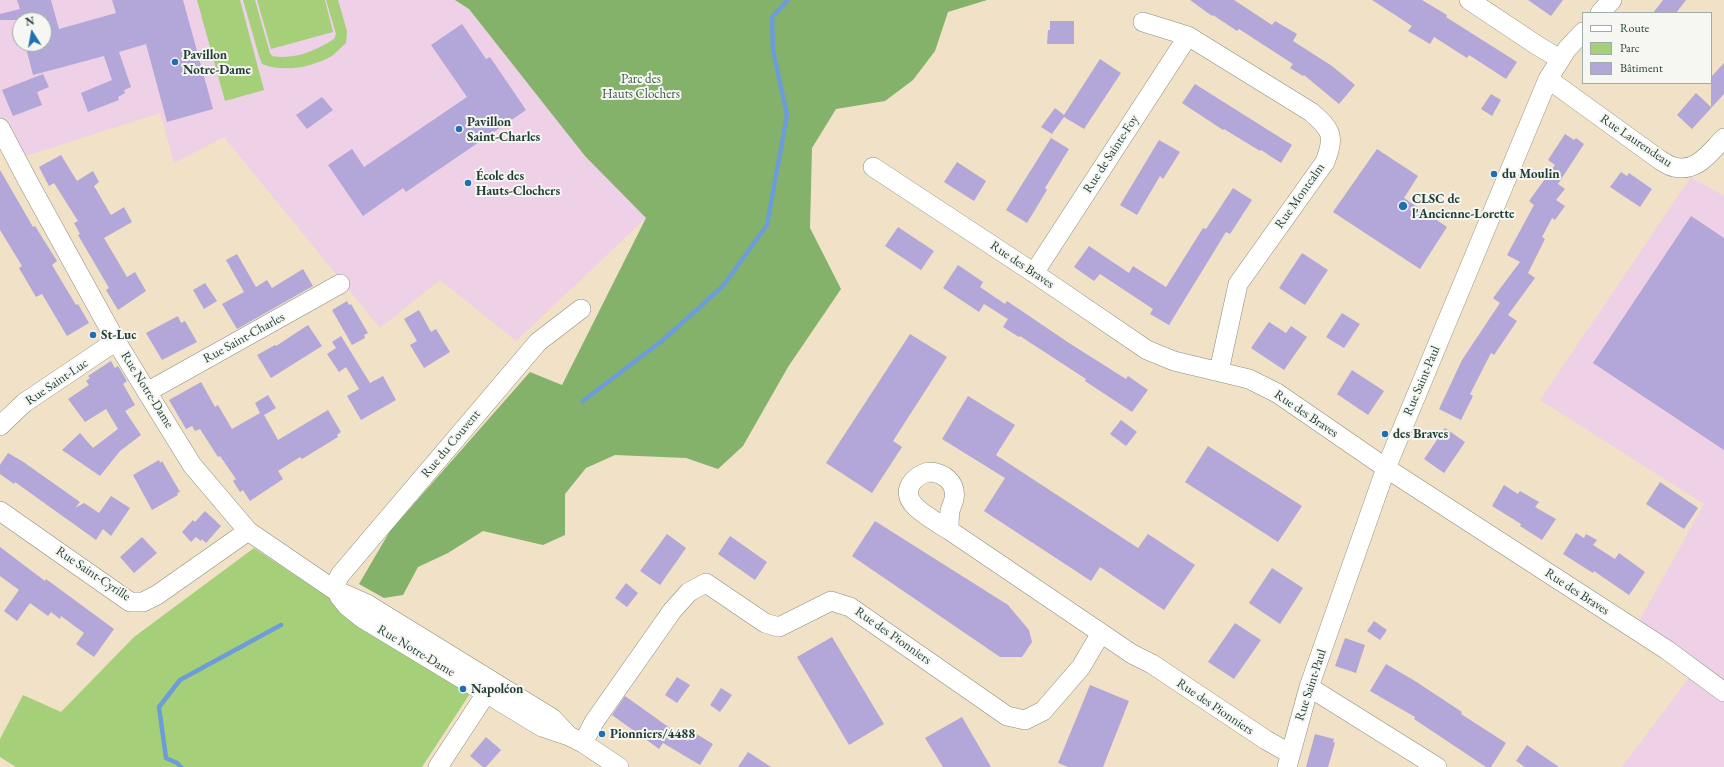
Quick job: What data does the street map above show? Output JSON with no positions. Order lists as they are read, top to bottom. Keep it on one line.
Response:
{"streets":{"street":["Rue Laurendeau","Rue de Sainte-Foy","Rue Montcalm","Rue des Braves","Rue Saint-Charles","Rue Saint-Paul","Rue Saint-Luc","Rue Notre-Dame","Rue du Couvent","Rue Saint-Cyrille","Rue des Pionniers"]},"crossings":[["Rue Laurendeau","Rue Saint-Paul"],["Rue de Sainte-Foy","Rue Montcalm"],["Rue de Sainte-Foy","Rue des Braves"],["Rue Montcalm","Rue des Braves"],["Rue des Braves","Rue Saint-Paul"],["Rue Saint-Charles","Rue Notre-Dame"],["Rue Saint-Paul","Rue des Pionniers"],["Rue Saint-Luc","Rue Notre-Dame"],["Rue Notre-Dame","Rue du Couvent"],["Rue Notre-Dame","Rue Saint-Cyrille"],["Rue Notre-Dame","Rue des Pionniers"]],"parks":["Parc des Hauts Clochers"],"places":["Pavillon Notre-Dame","Pavillon Saint-Charles","du Moulin","École des Hauts-Clochers","CLSC de l'Ancienne-Lorette","St-Luc","des Braves","Napoléon","Pionniers/4488"],"legend":["Route","Parc","Bâtiment"],"north":"top"}
